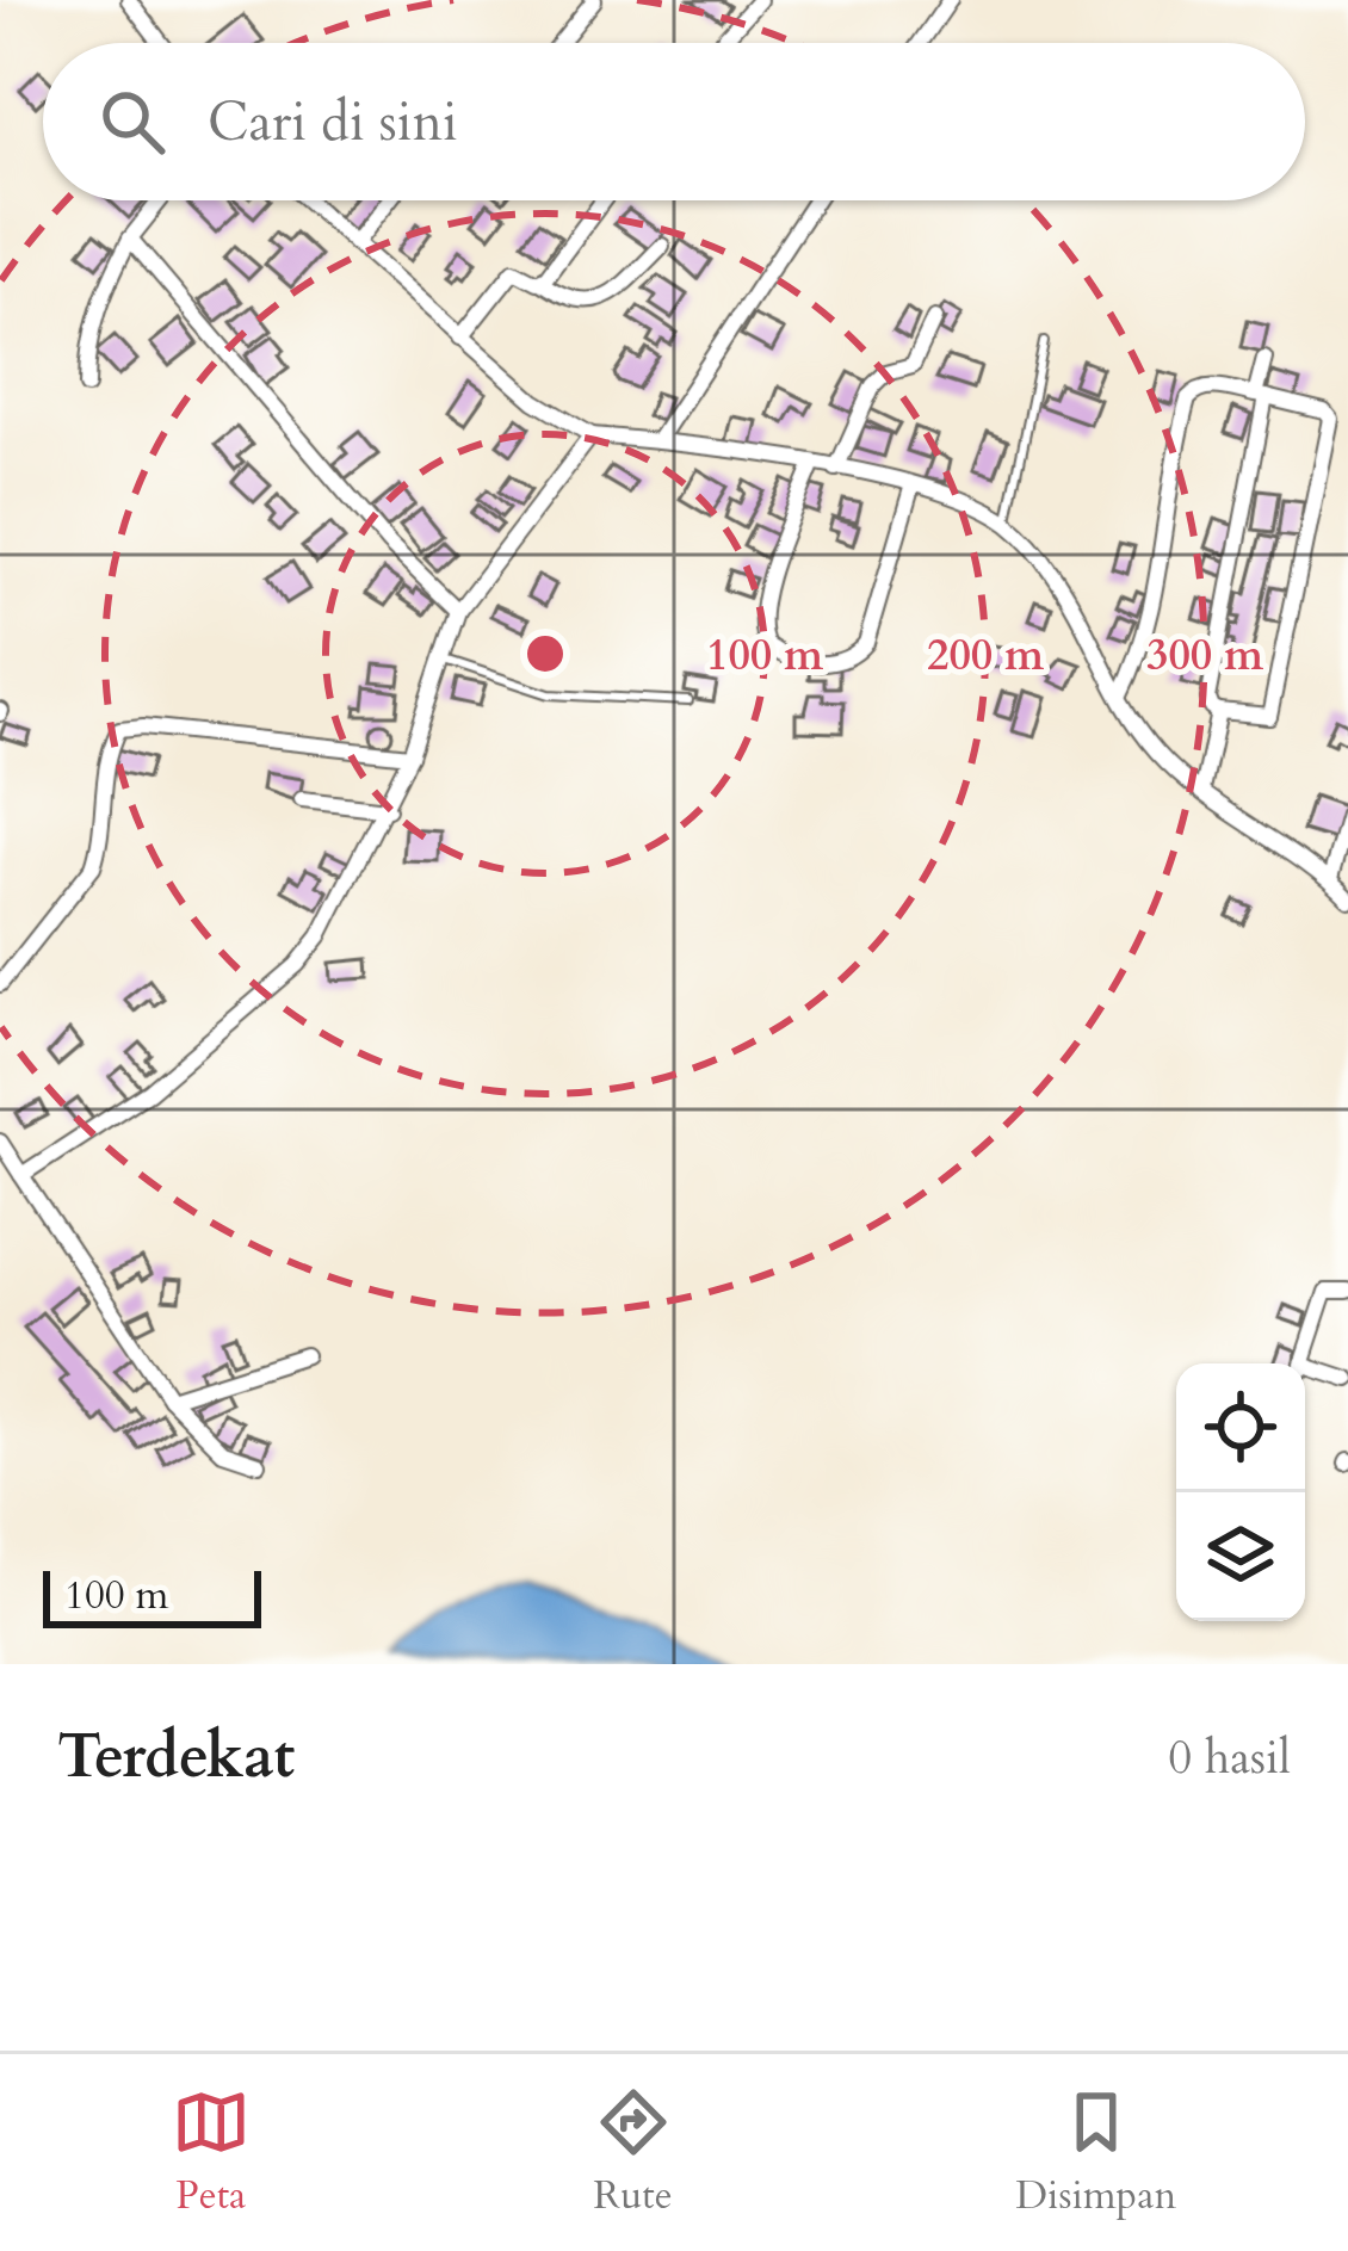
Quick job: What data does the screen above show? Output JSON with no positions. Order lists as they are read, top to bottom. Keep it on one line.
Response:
{"scale_bar":"100 m","page":{"search":"Cari di sini","scale":"100 m","heading":["Terdekat","0 hasil"],"nav":["Peta","Rute","Disimpan"]},"rings":["100 m","200 m","300 m"]}
